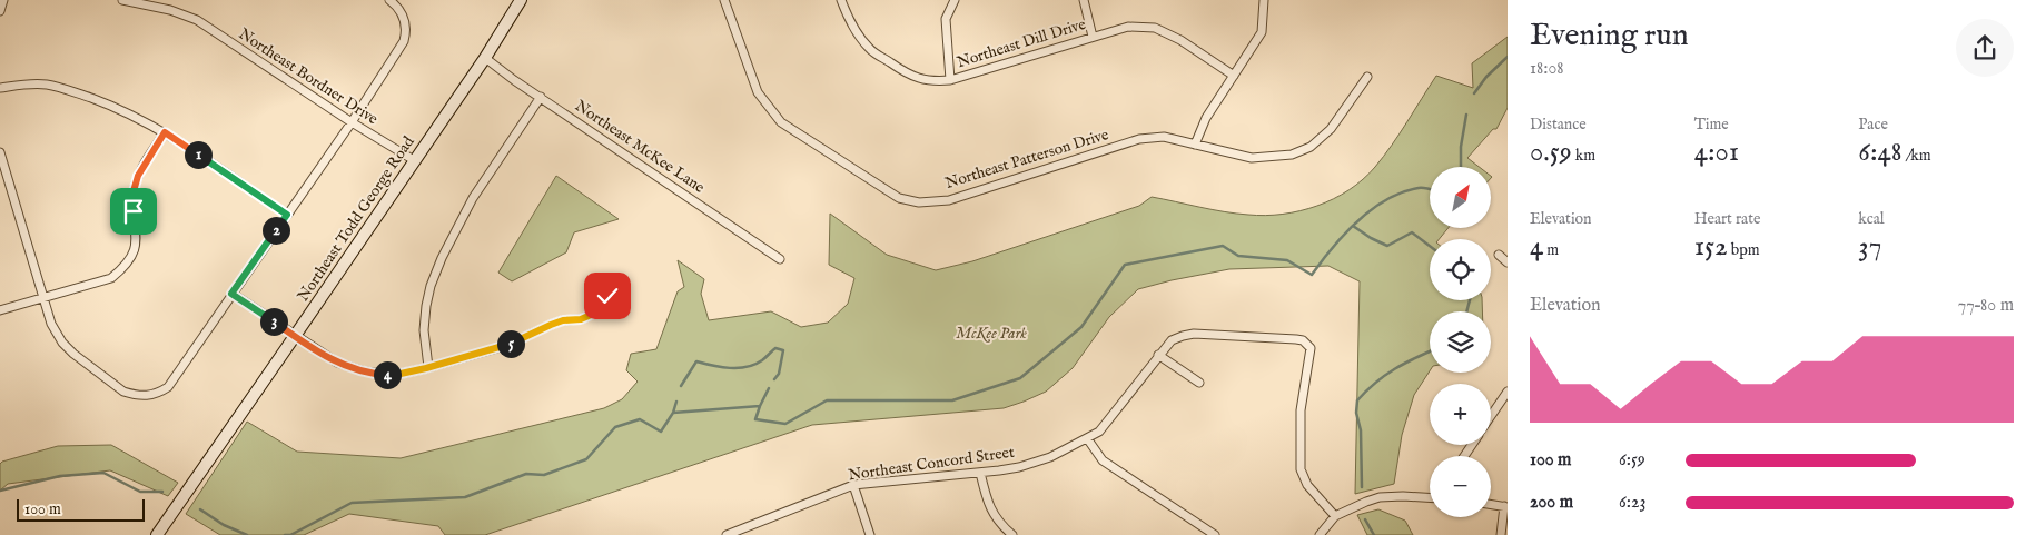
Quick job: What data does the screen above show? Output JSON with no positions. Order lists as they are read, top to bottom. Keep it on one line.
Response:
{"streets":{"main road":["Northeast Todd George Road"],"street":["Northeast Dill Drive","Northeast Bordner Drive","Northeast McKee Lane","Northeast Patterson Drive","Northeast Concord Street"]},"crossings":[["Northeast Bordner Drive","Northeast Todd George Road"],["Northeast McKee Lane","Northeast Todd George Road"]],"parks":["McKee Park"],"scale_bar":"100 m","north":"top right","page":{"heading":["Evening run","18:08"],"stats":[["Distance","0.59 km"],["Time","4:01"],["Pace","6:48 /km"],["Elevation","4 m"],["Heart rate","152 bpm"],["kcal","37"]],"pins":["1","2","3","5","4"],"map_buttons":["+","−"],"chart":["Elevation","77–80 m"],"list":[{"name":"100 m","note":"6:59"},{"name":"200 m","note":"6:23"}],"scale":"100 m"}}
